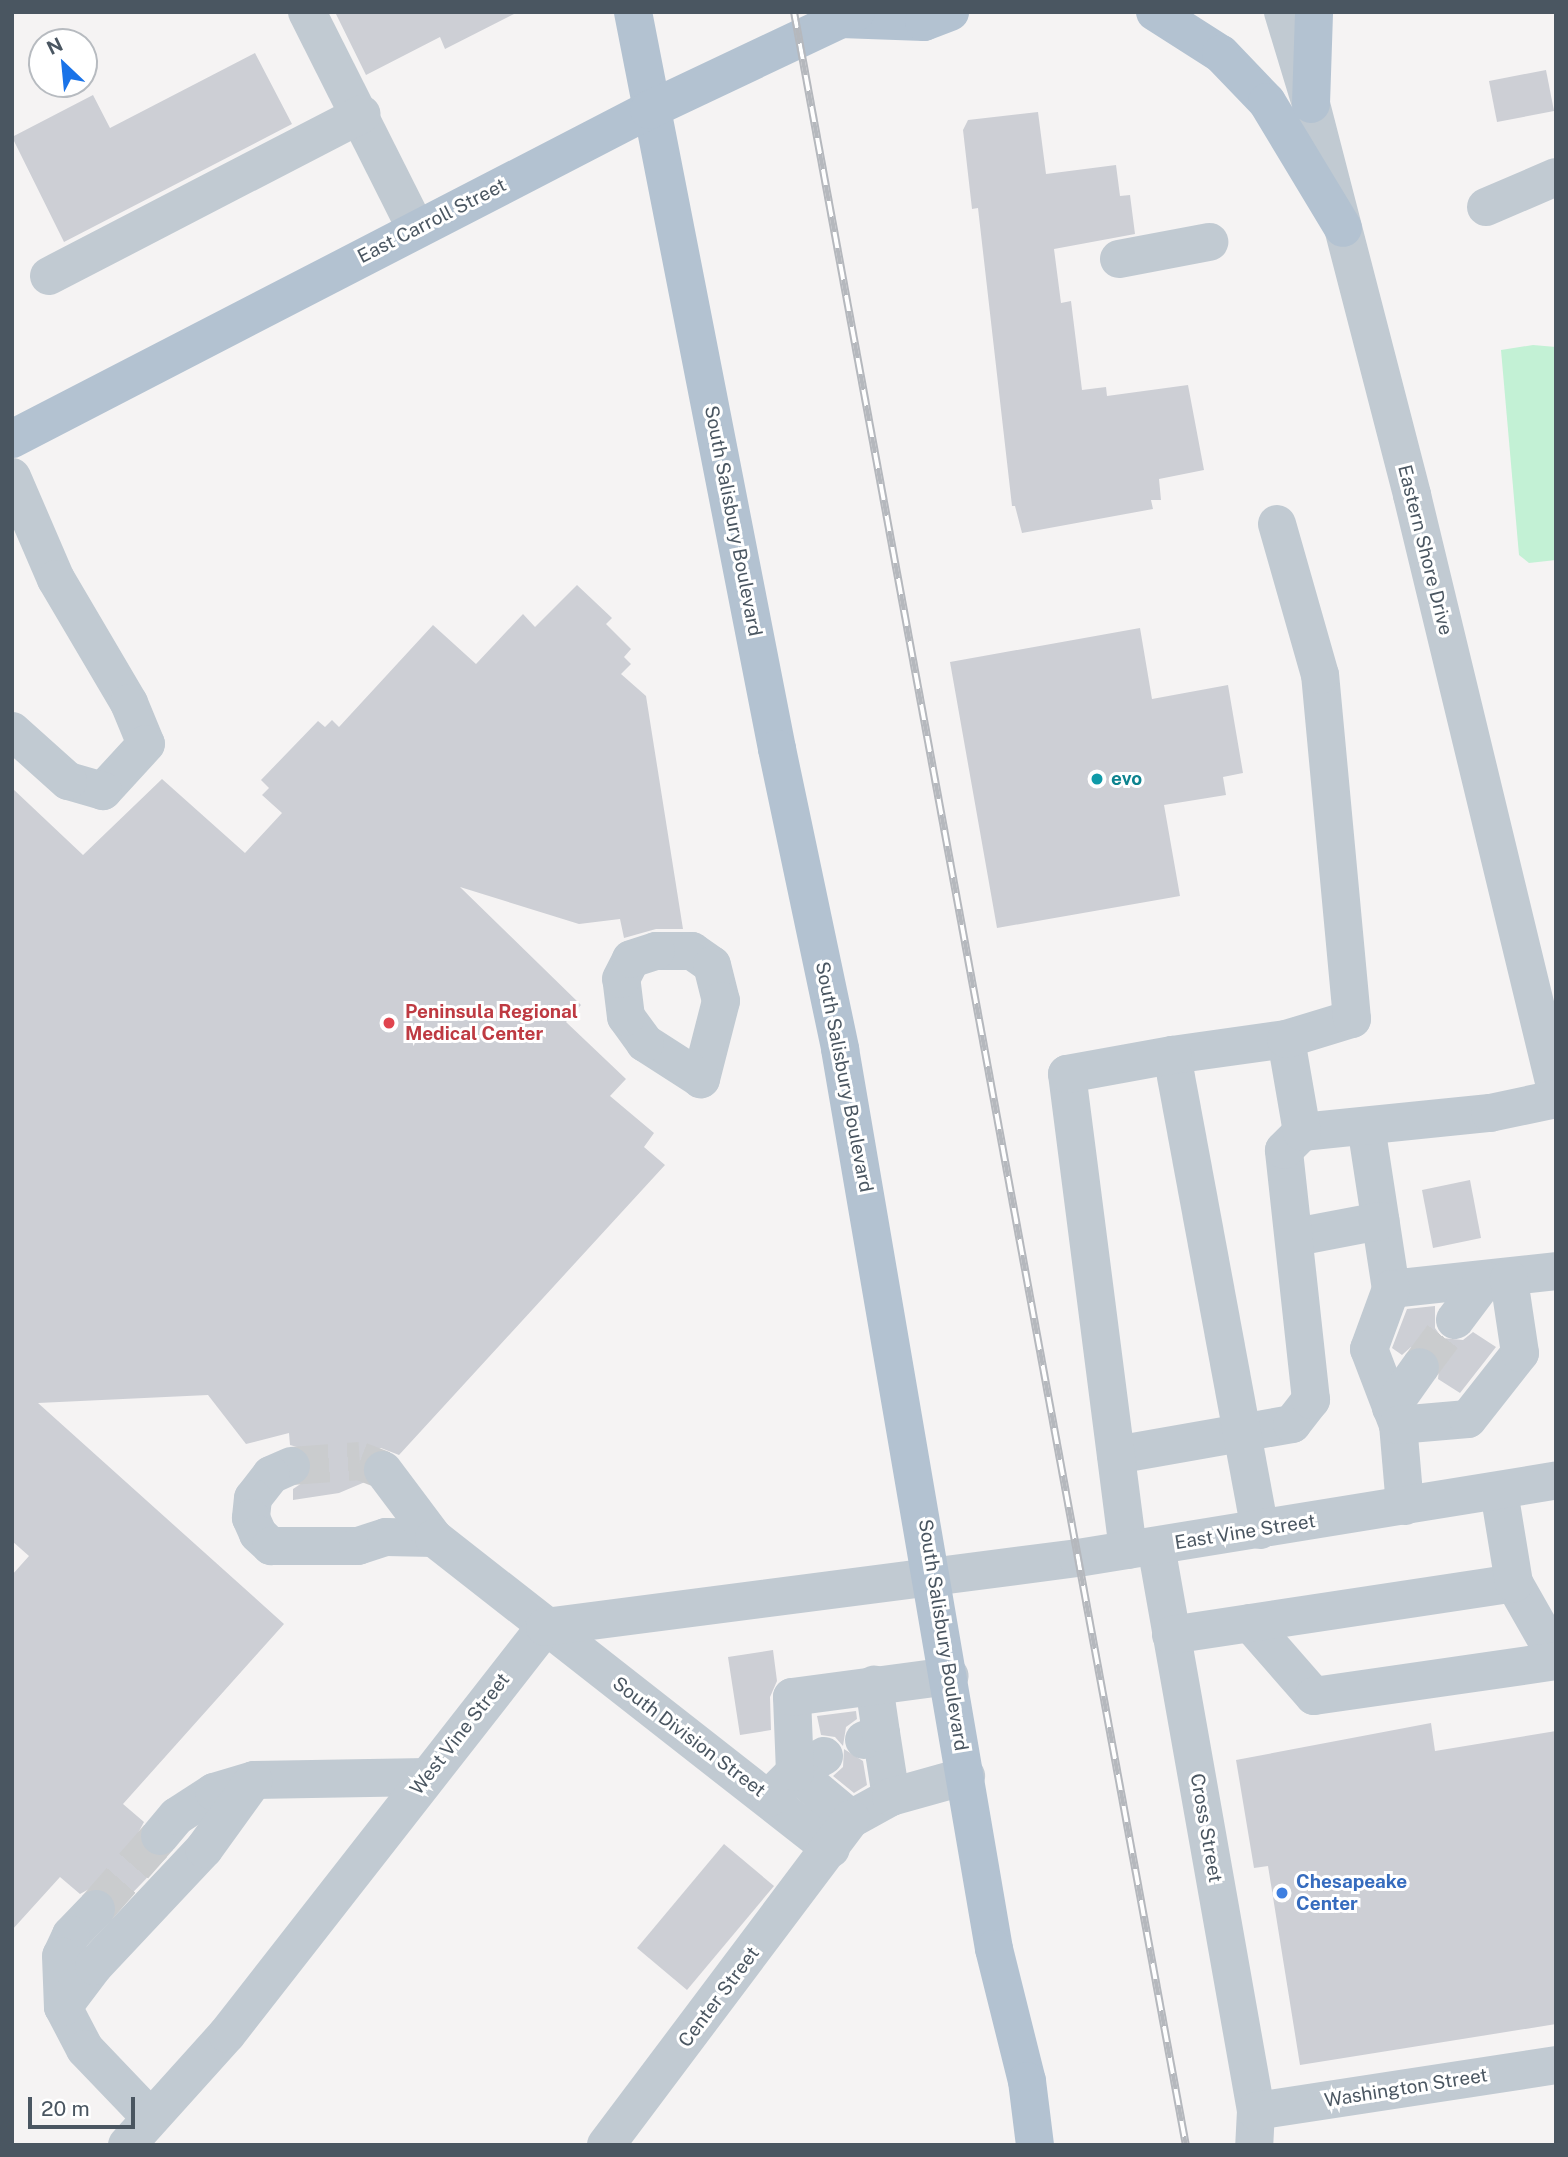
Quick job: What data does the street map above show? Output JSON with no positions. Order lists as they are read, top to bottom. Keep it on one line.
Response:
{"streets":{"main road":["East Carroll Street","South Salisbury Boulevard"],"street":["Eastern Shore Drive","East Vine Street","West Vine Street","South Division Street","Cross Street","Center Street","Washington Street"]},"crossings":[["East Carroll Street","South Salisbury Boulevard"],["South Salisbury Boulevard","East Vine Street"],["East Vine Street","Cross Street"],["West Vine Street","South Division Street"],["South Division Street","Center Street"],["Cross Street","Washington Street"]],"places":["evo","Peninsula Regional Medical Center","Chesapeake Center"],"scale_bar":"20 m","north":"top left"}
